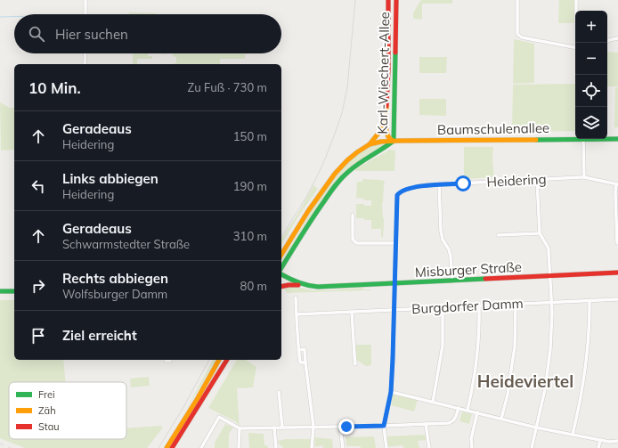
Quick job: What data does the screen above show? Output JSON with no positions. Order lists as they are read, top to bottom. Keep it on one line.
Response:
{"streets":{"main road":["Karl-Wiechert-Allee","Baumschulenallee","Misburger Straße"],"street":["Heidering","Burgdorfer Damm"]},"crossings":[["Karl-Wiechert-Allee","Baumschulenallee"],["Heidering","Misburger Straße"],["Heidering","Burgdorfer Damm"]],"districts":["Heideviertel"],"legend":["Frei","Zäh","Stau"],"page":{"map_buttons":["+","−"],"search":"Hier suchen","heading":["10 Min.","Zu Fuß · 730 m"],"list":[["Geradeaus","Heidering","150 m"],["Links abbiegen","Heidering","190 m"],["Geradeaus","Schwarmstedter Straße","310 m"],["Rechts abbiegen","Wolfsburger Damm","80 m"],"Ziel erreicht"]}}
